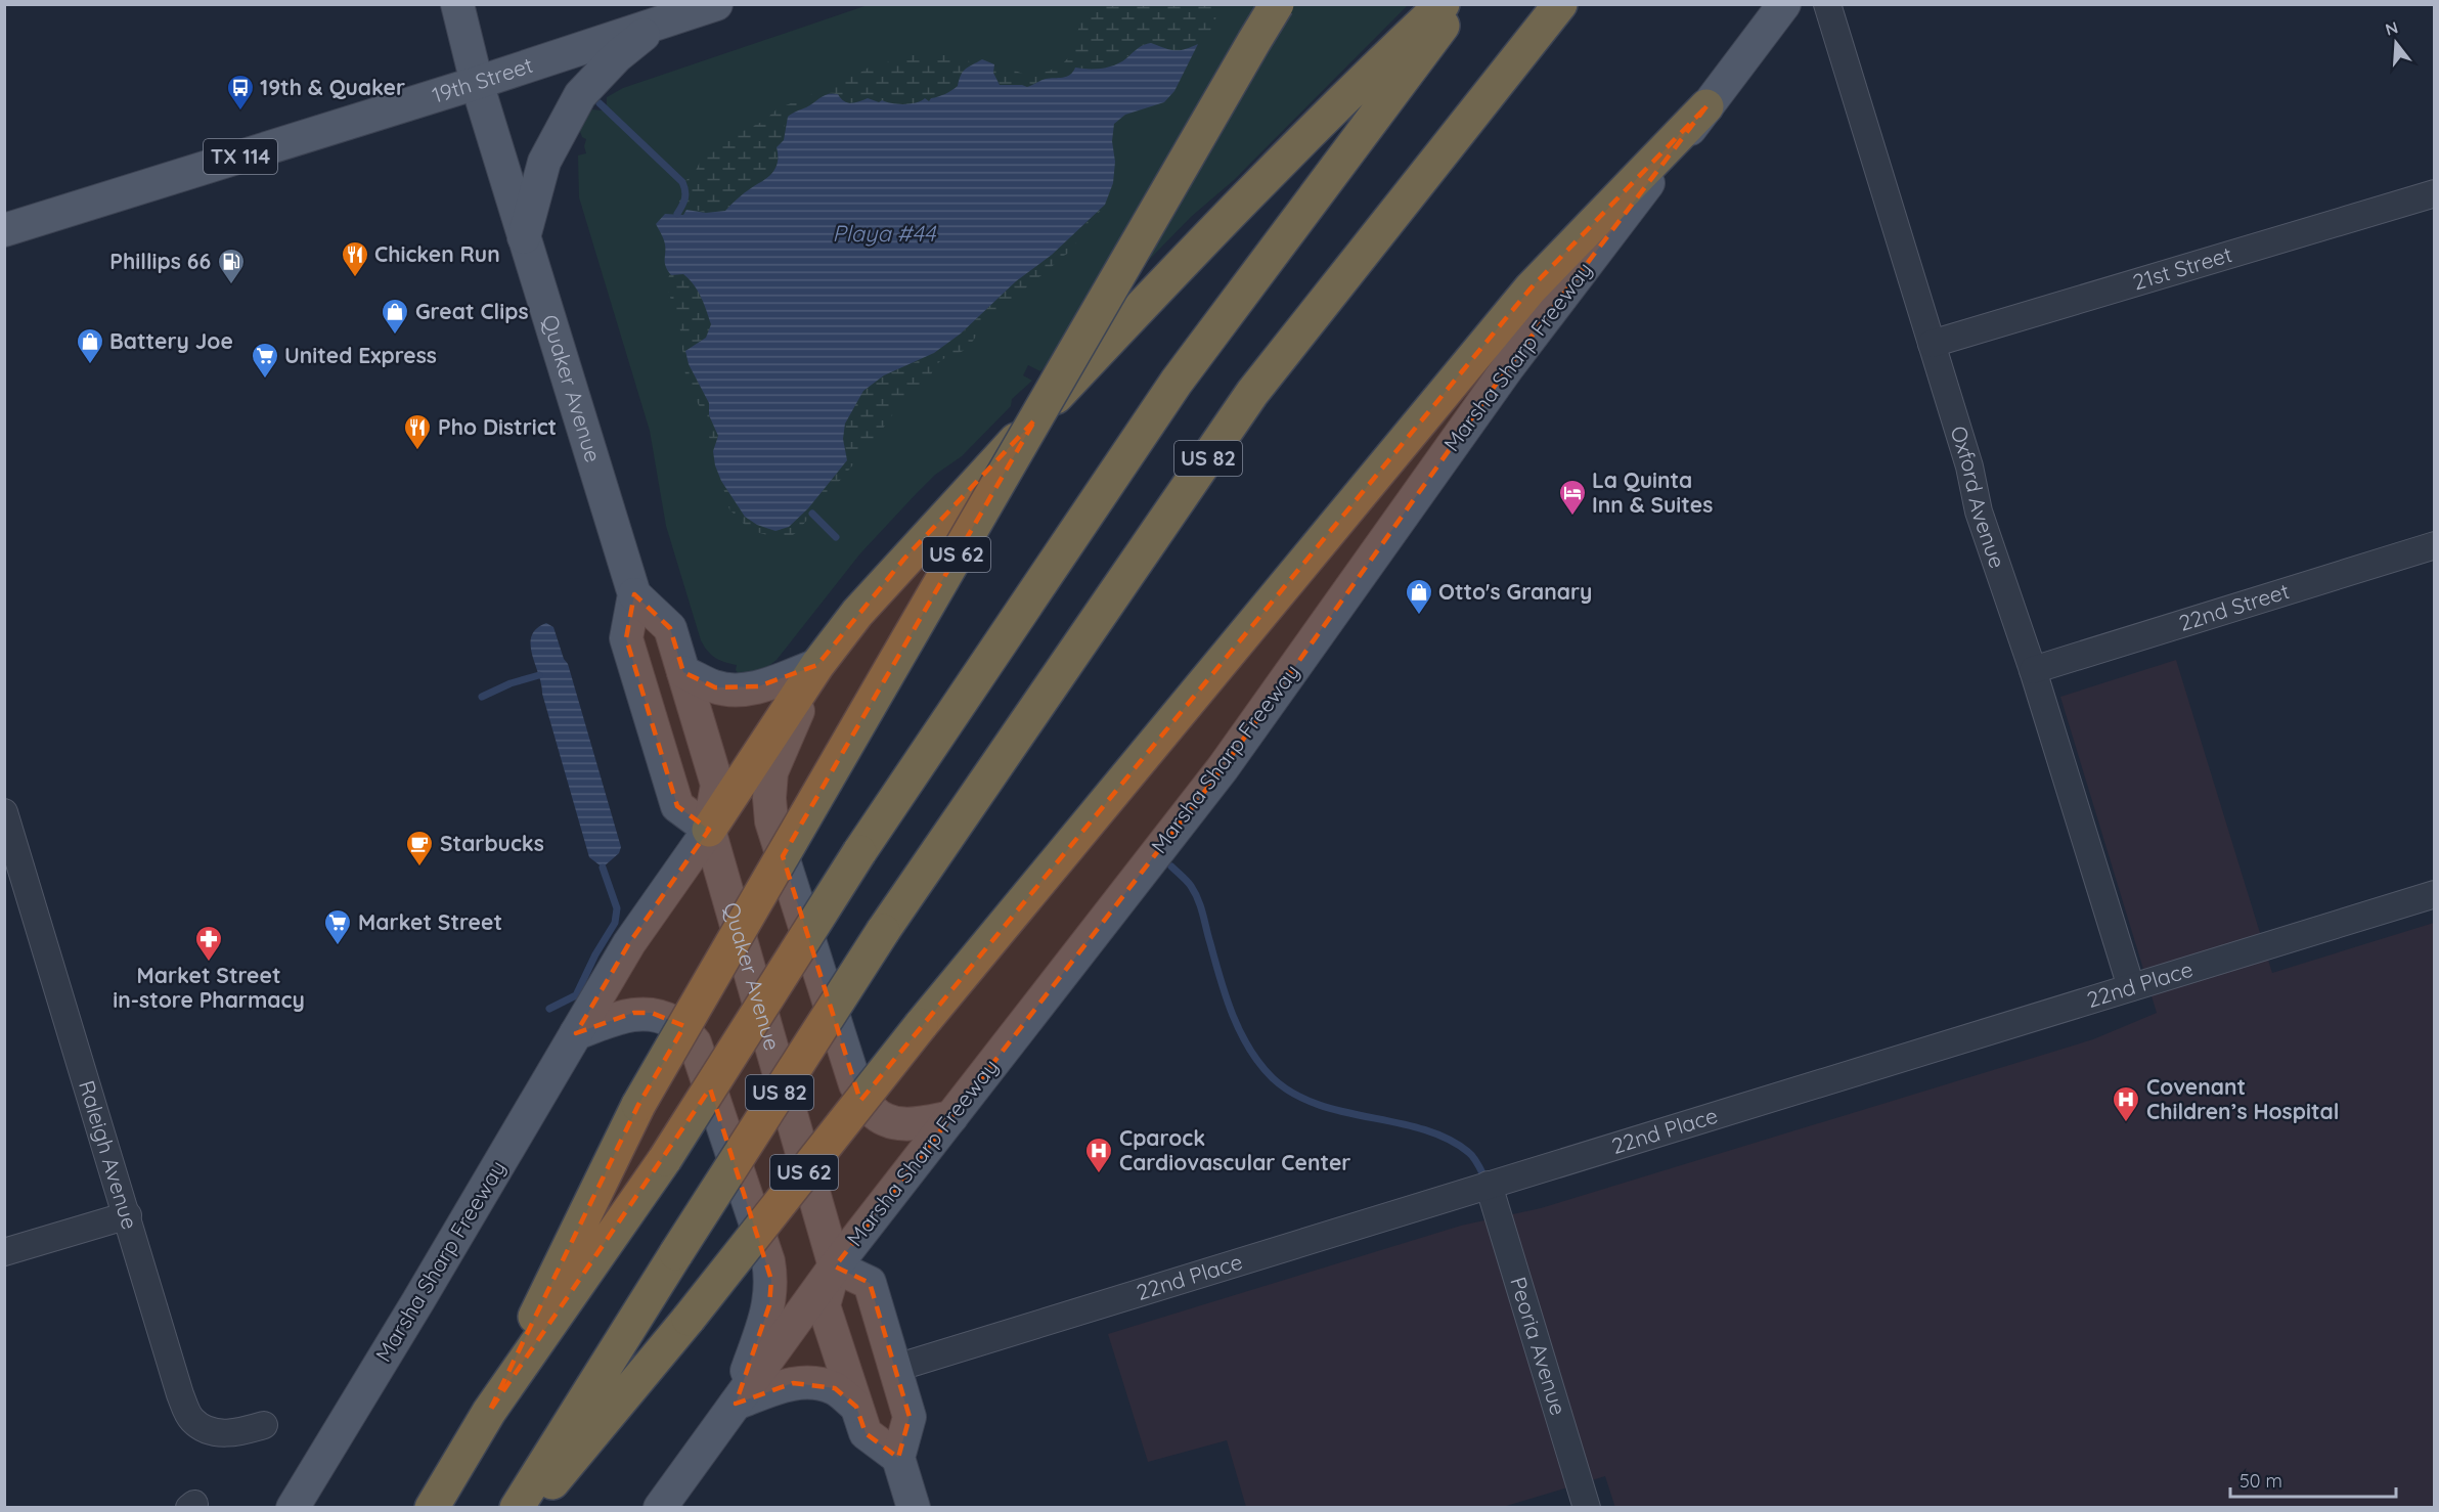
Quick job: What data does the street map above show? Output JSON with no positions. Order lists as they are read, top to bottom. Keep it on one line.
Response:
{"streets":{"highway":["US 82","US 62"],"main road":["19th Street","TX 114","Marsha Sharp Freeway","Quaker Avenue"],"street":["21st Street","Oxford Avenue","22nd Street","22nd Place","Raleigh Avenue","Peoria Avenue"]},"crossings":[["19th Street","Quaker Avenue"],["21st Street","Oxford Avenue"],["Marsha Sharp Freeway","Quaker Avenue"],["Marsha Sharp Freeway","US 62"],["US 82","US 62"],["Oxford Avenue","22nd Street"],["Oxford Avenue","22nd Place"],["22nd Place","Peoria Avenue"]],"water":["Playa #44"],"places":{"bus stop":["19th & Quaker"],"restaurant":["Chicken Run","Pho District"],"fuel station":["Phillips 66"],"shop":["Great Clips","Battery Joe","Otto's Granary"],"supermarket":["United Express","Market Street"],"hotel":["La Quinta Inn & Suites"],"cafe":["Starbucks"],"pharmacy":["Market Street in-store Pharmacy"],"hospital":["Covenant Children’s Hospital","Cparock Cardiovascular Center"]},"scale_bar":"50 m","north":"top"}
